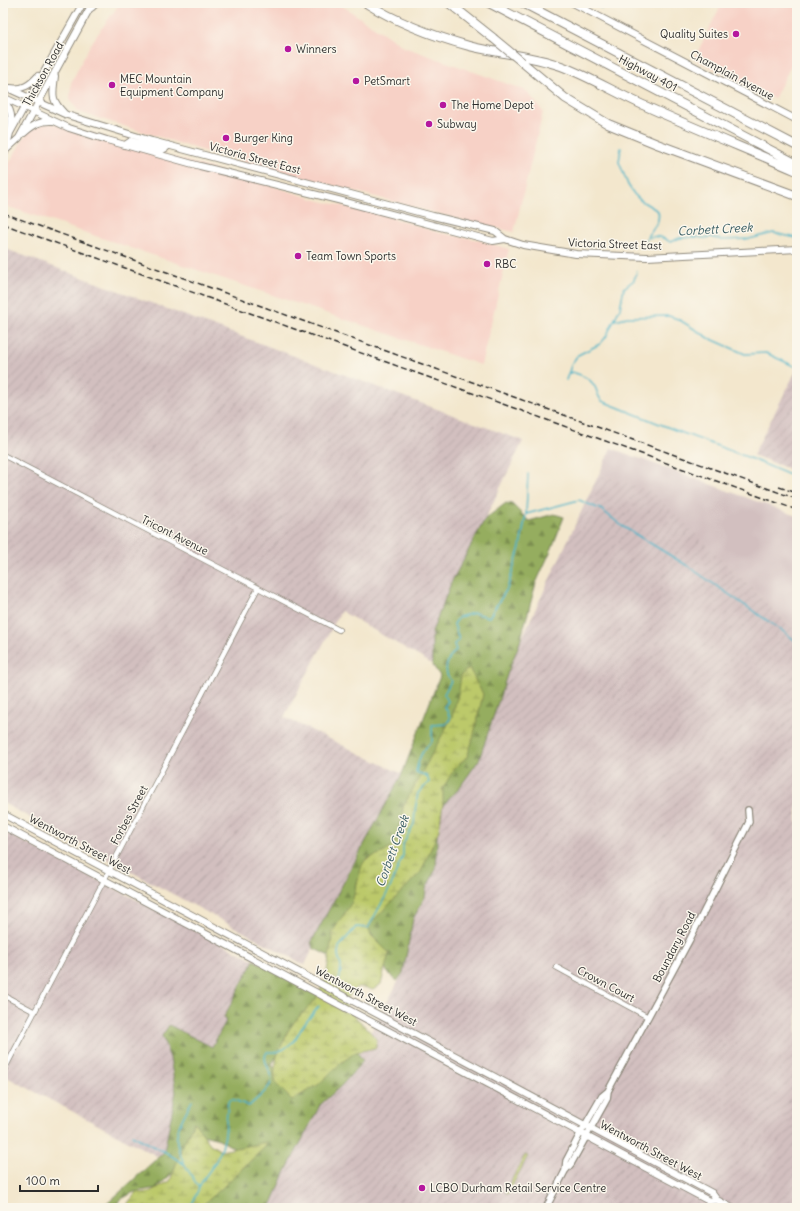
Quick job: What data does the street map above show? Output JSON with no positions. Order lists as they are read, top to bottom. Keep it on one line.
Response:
{"streets":{"highway":["Highway 401"],"main road":["Thickson Road","Champlain Avenue","Victoria Street East","Wentworth Street West"],"street":["Tricont Avenue","Forbes Street","Boundary Road","Crown Court"]},"crossings":[["Thickson Road","Victoria Street East"],["Tricont Avenue","Forbes Street"],["Forbes Street","Wentworth Street West"],["Wentworth Street West","Boundary Road"],["Boundary Road","Crown Court"]],"water":["Corbett Creek"],"places":["Quality Suites","Winners","PetSmart","MEC Mountain Equipment Company","The Home Depot","Subway","Burger King","Team Town Sports","RBC","LCBO Durham Retail Service Centre"],"scale_bar":"100 m"}
